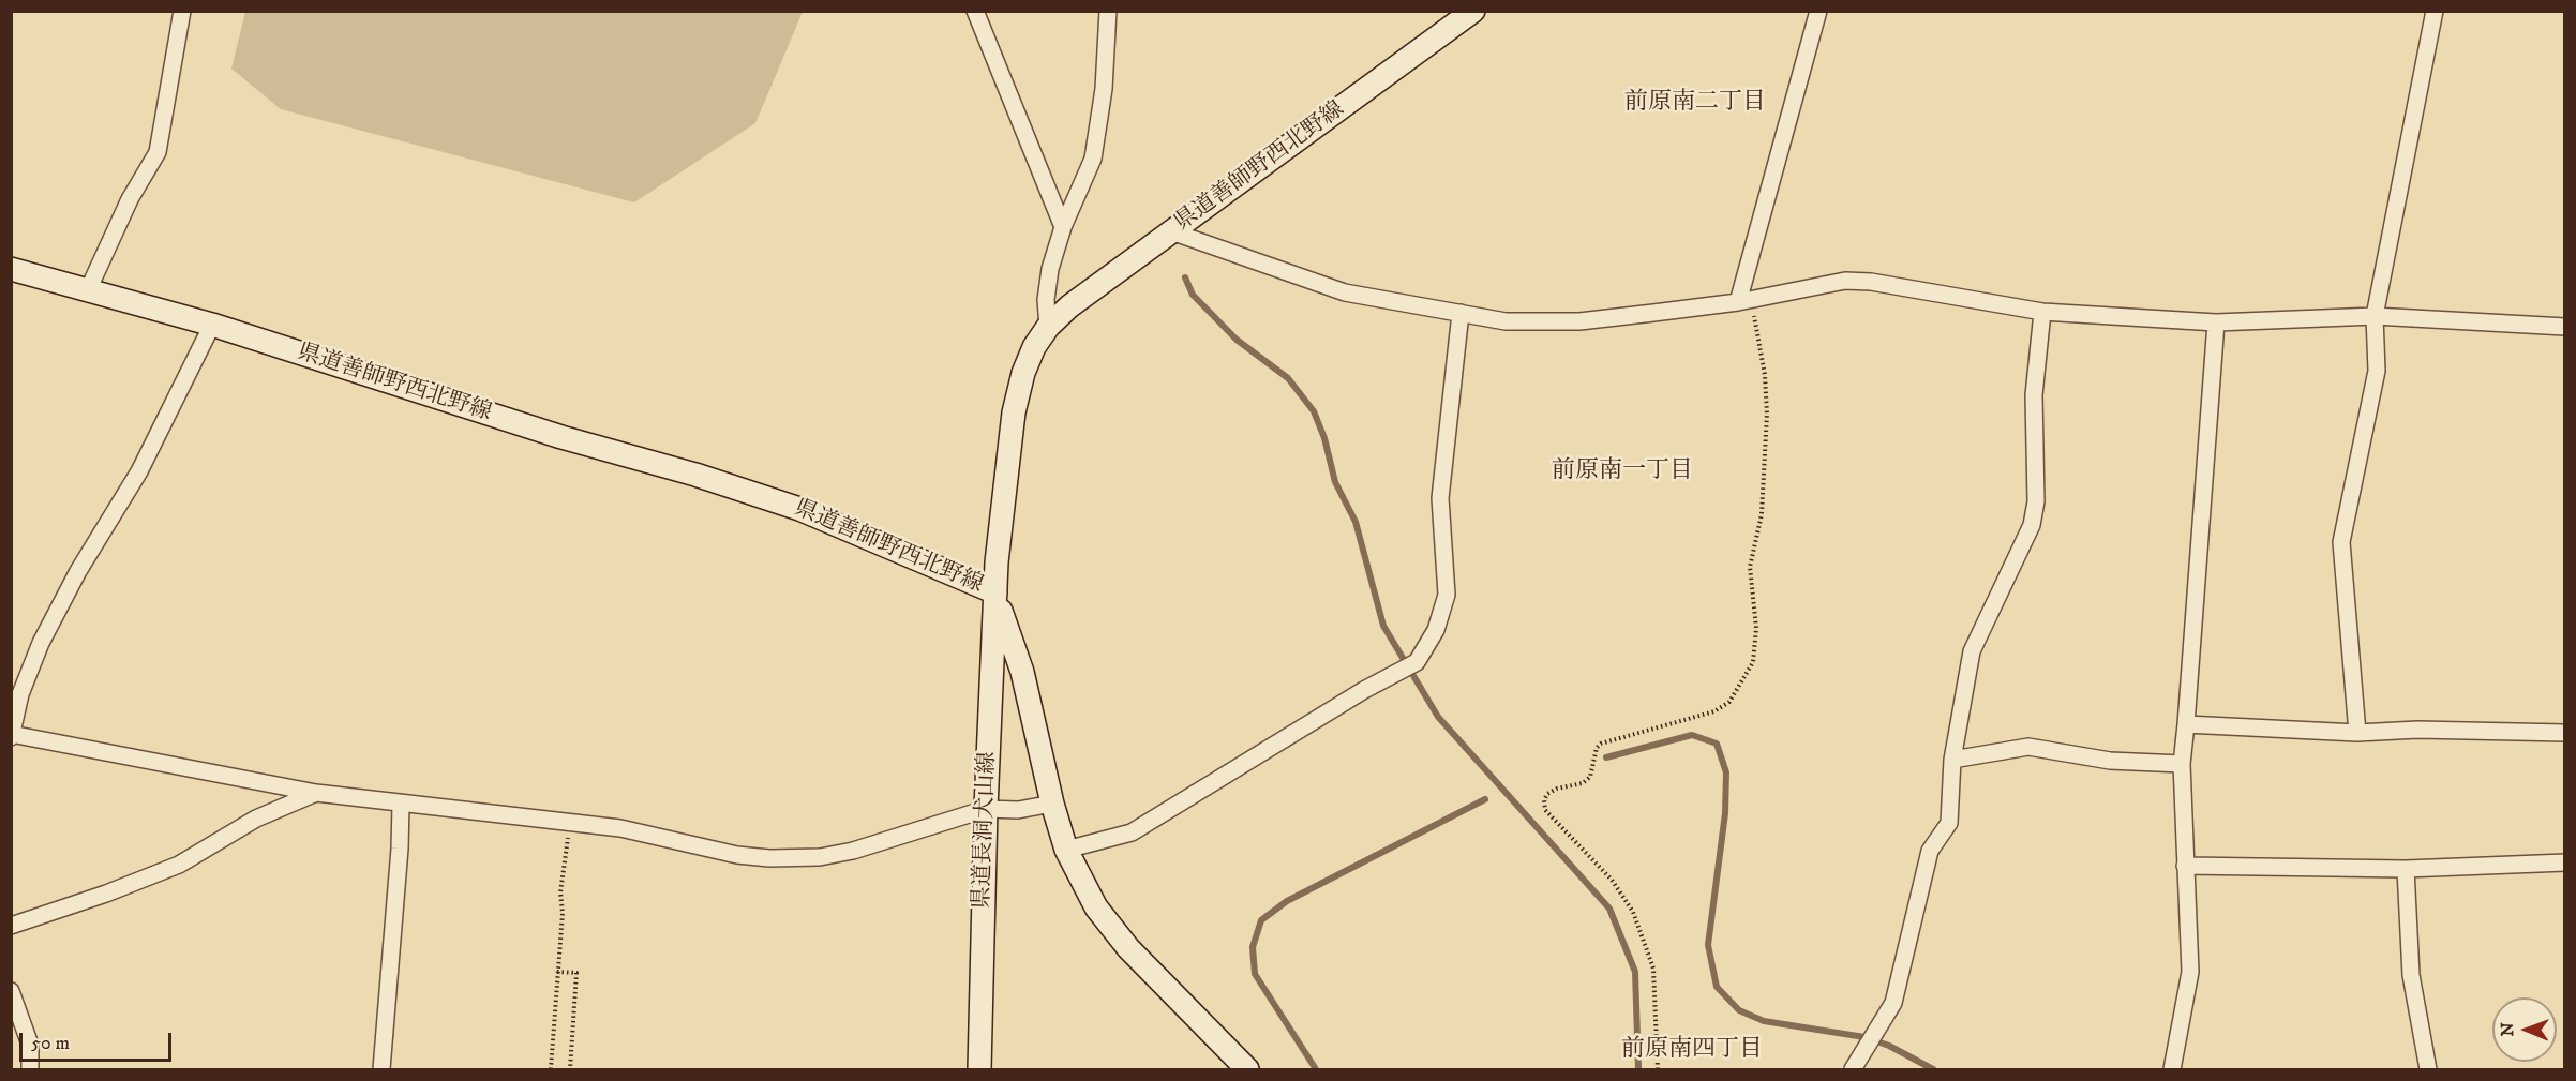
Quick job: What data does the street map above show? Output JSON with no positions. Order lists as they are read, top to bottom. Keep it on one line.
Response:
{"streets":{"main road":["県道善師野西北野線","県道長洞犬山線"]},"crossings":[["県道善師野西北野線","県道長洞犬山線"]],"districts":["前原南二丁目","前原南一丁目","前原南四丁目"],"scale_bar":"50 m","north":"left"}
